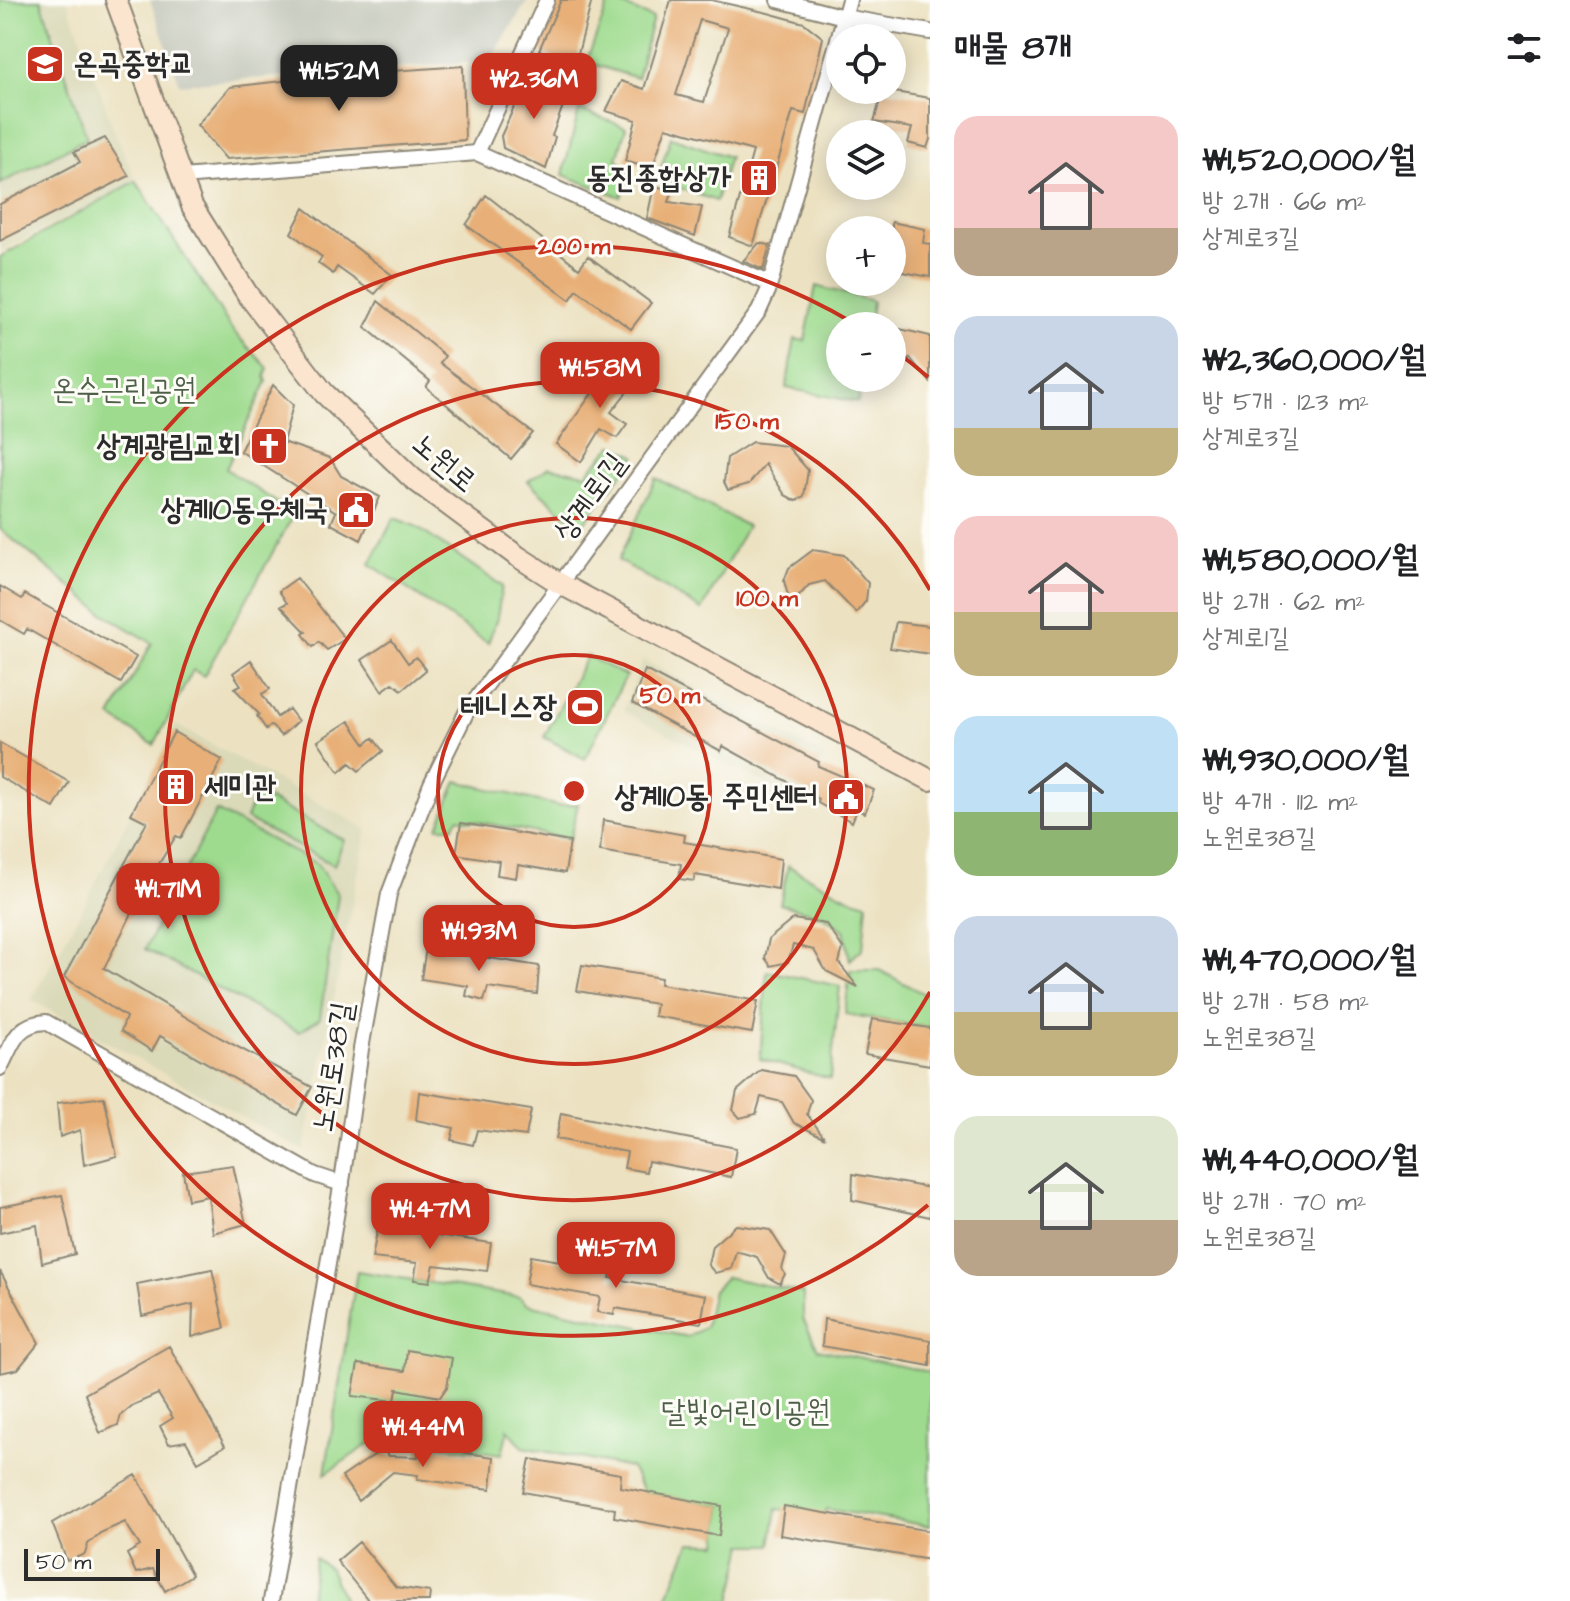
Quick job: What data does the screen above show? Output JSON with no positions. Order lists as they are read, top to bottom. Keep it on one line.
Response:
{"streets":{"main road":["노원로"],"street":["상계로1길","노원로38길"]},"crossings":[["노원로","상계로1길"],["노원로","노원로38길"],["상계로1길","노원로38길"]],"parks":["온수근린공원","달빛어린이공원"],"places":{"school or university":["온곡중학교"],"building":["동진종합상가","세미관"],"church":["상계광림교회"],"public building":["상계10동우체국","상계10동 주민센터"],"sports":["테니스장"]},"scale_bar":"50 m","page":{"heading":"매물 8개","map_buttons":["+","−"],"price":["₩1.52M","₩2.36M","₩1.58M","₩1.71M","₩1.93M","₩1.47M","₩1.57M","₩1.44M"],"list":[{"name":"₩1,520,000/월","note":"방 2개 · 66 m² · 상계로3길"},{"name":"₩2,360,000/월","note":"방 5개 · 123 m² · 상계로3길"},{"name":"₩1,580,000/월","note":"방 2개 · 62 m² · 상계로1길"},{"name":"₩1,930,000/월","note":"방 4개 · 112 m² · 노원로38길"},{"name":"₩1,470,000/월","note":"방 2개 · 58 m² · 노원로38길"},{"name":"₩1,440,000/월","note":"방 2개 · 70 m² · 노원로38길"}],"scale":"50 m"},"rings":["200 m","150 m","100 m","50 m"]}
